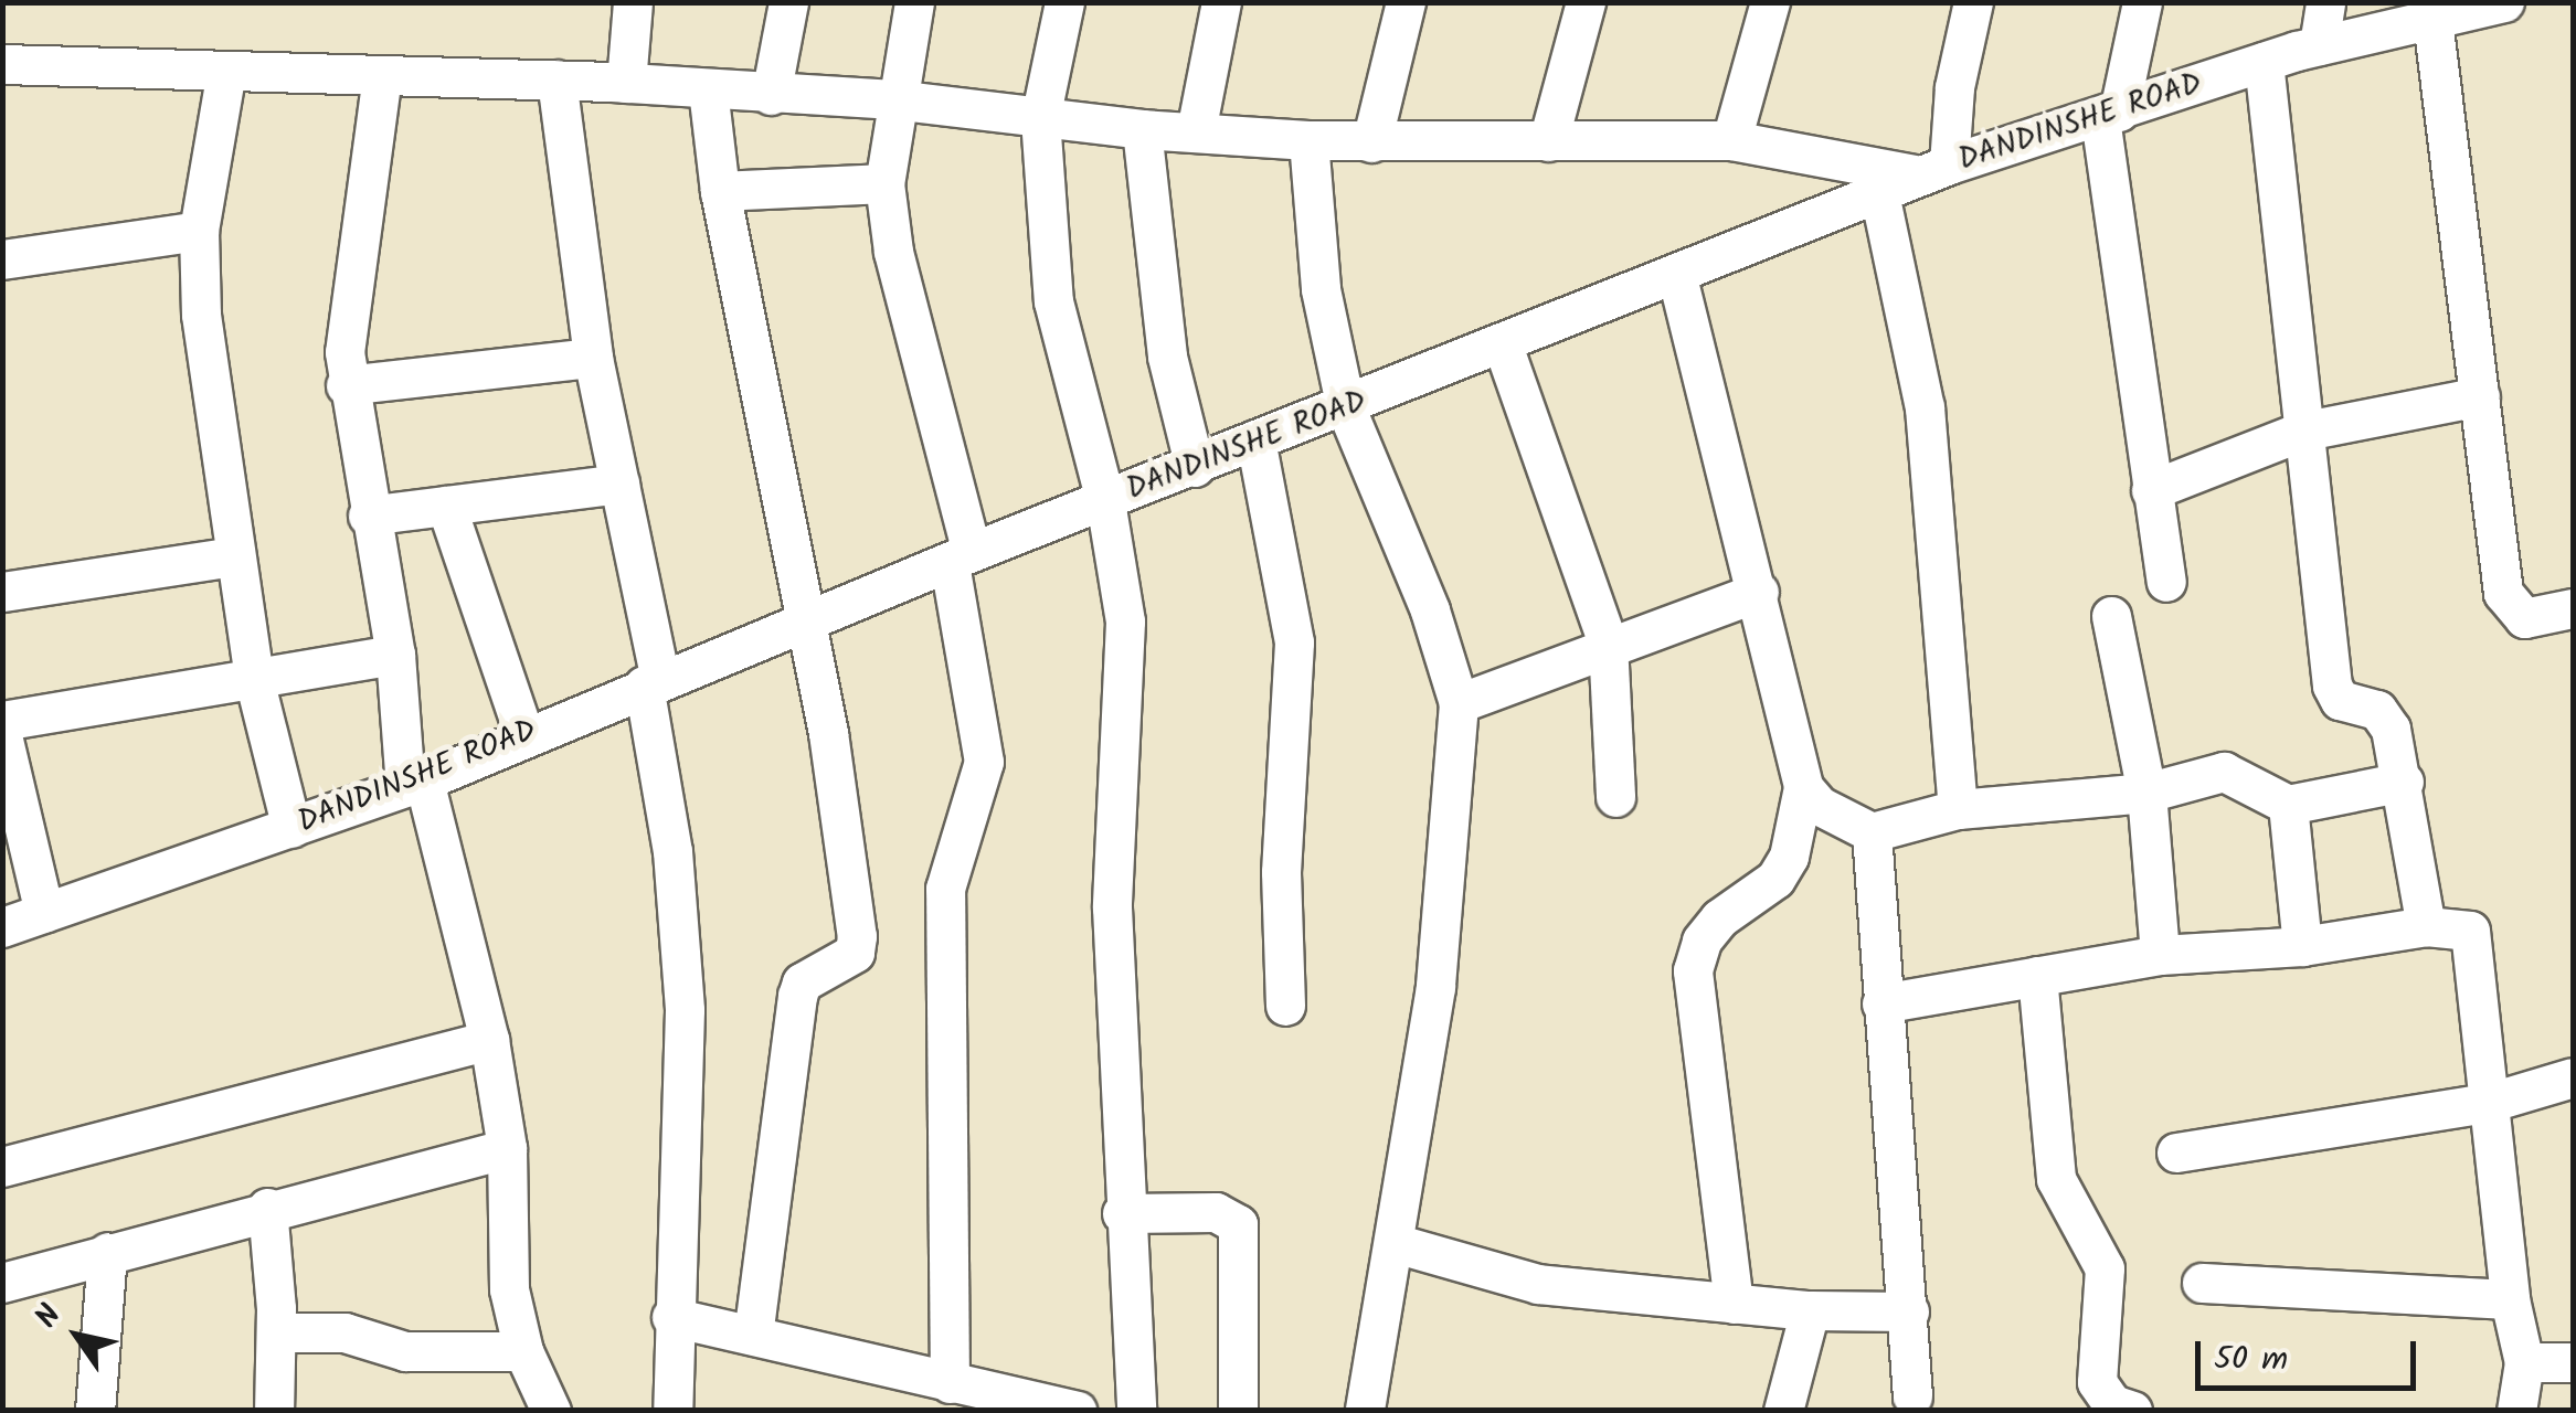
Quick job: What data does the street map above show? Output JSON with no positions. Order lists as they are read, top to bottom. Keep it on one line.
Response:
{"streets":{"street":["DANDINSHE ROAD"]},"scale_bar":"50 m","north":"top left"}
